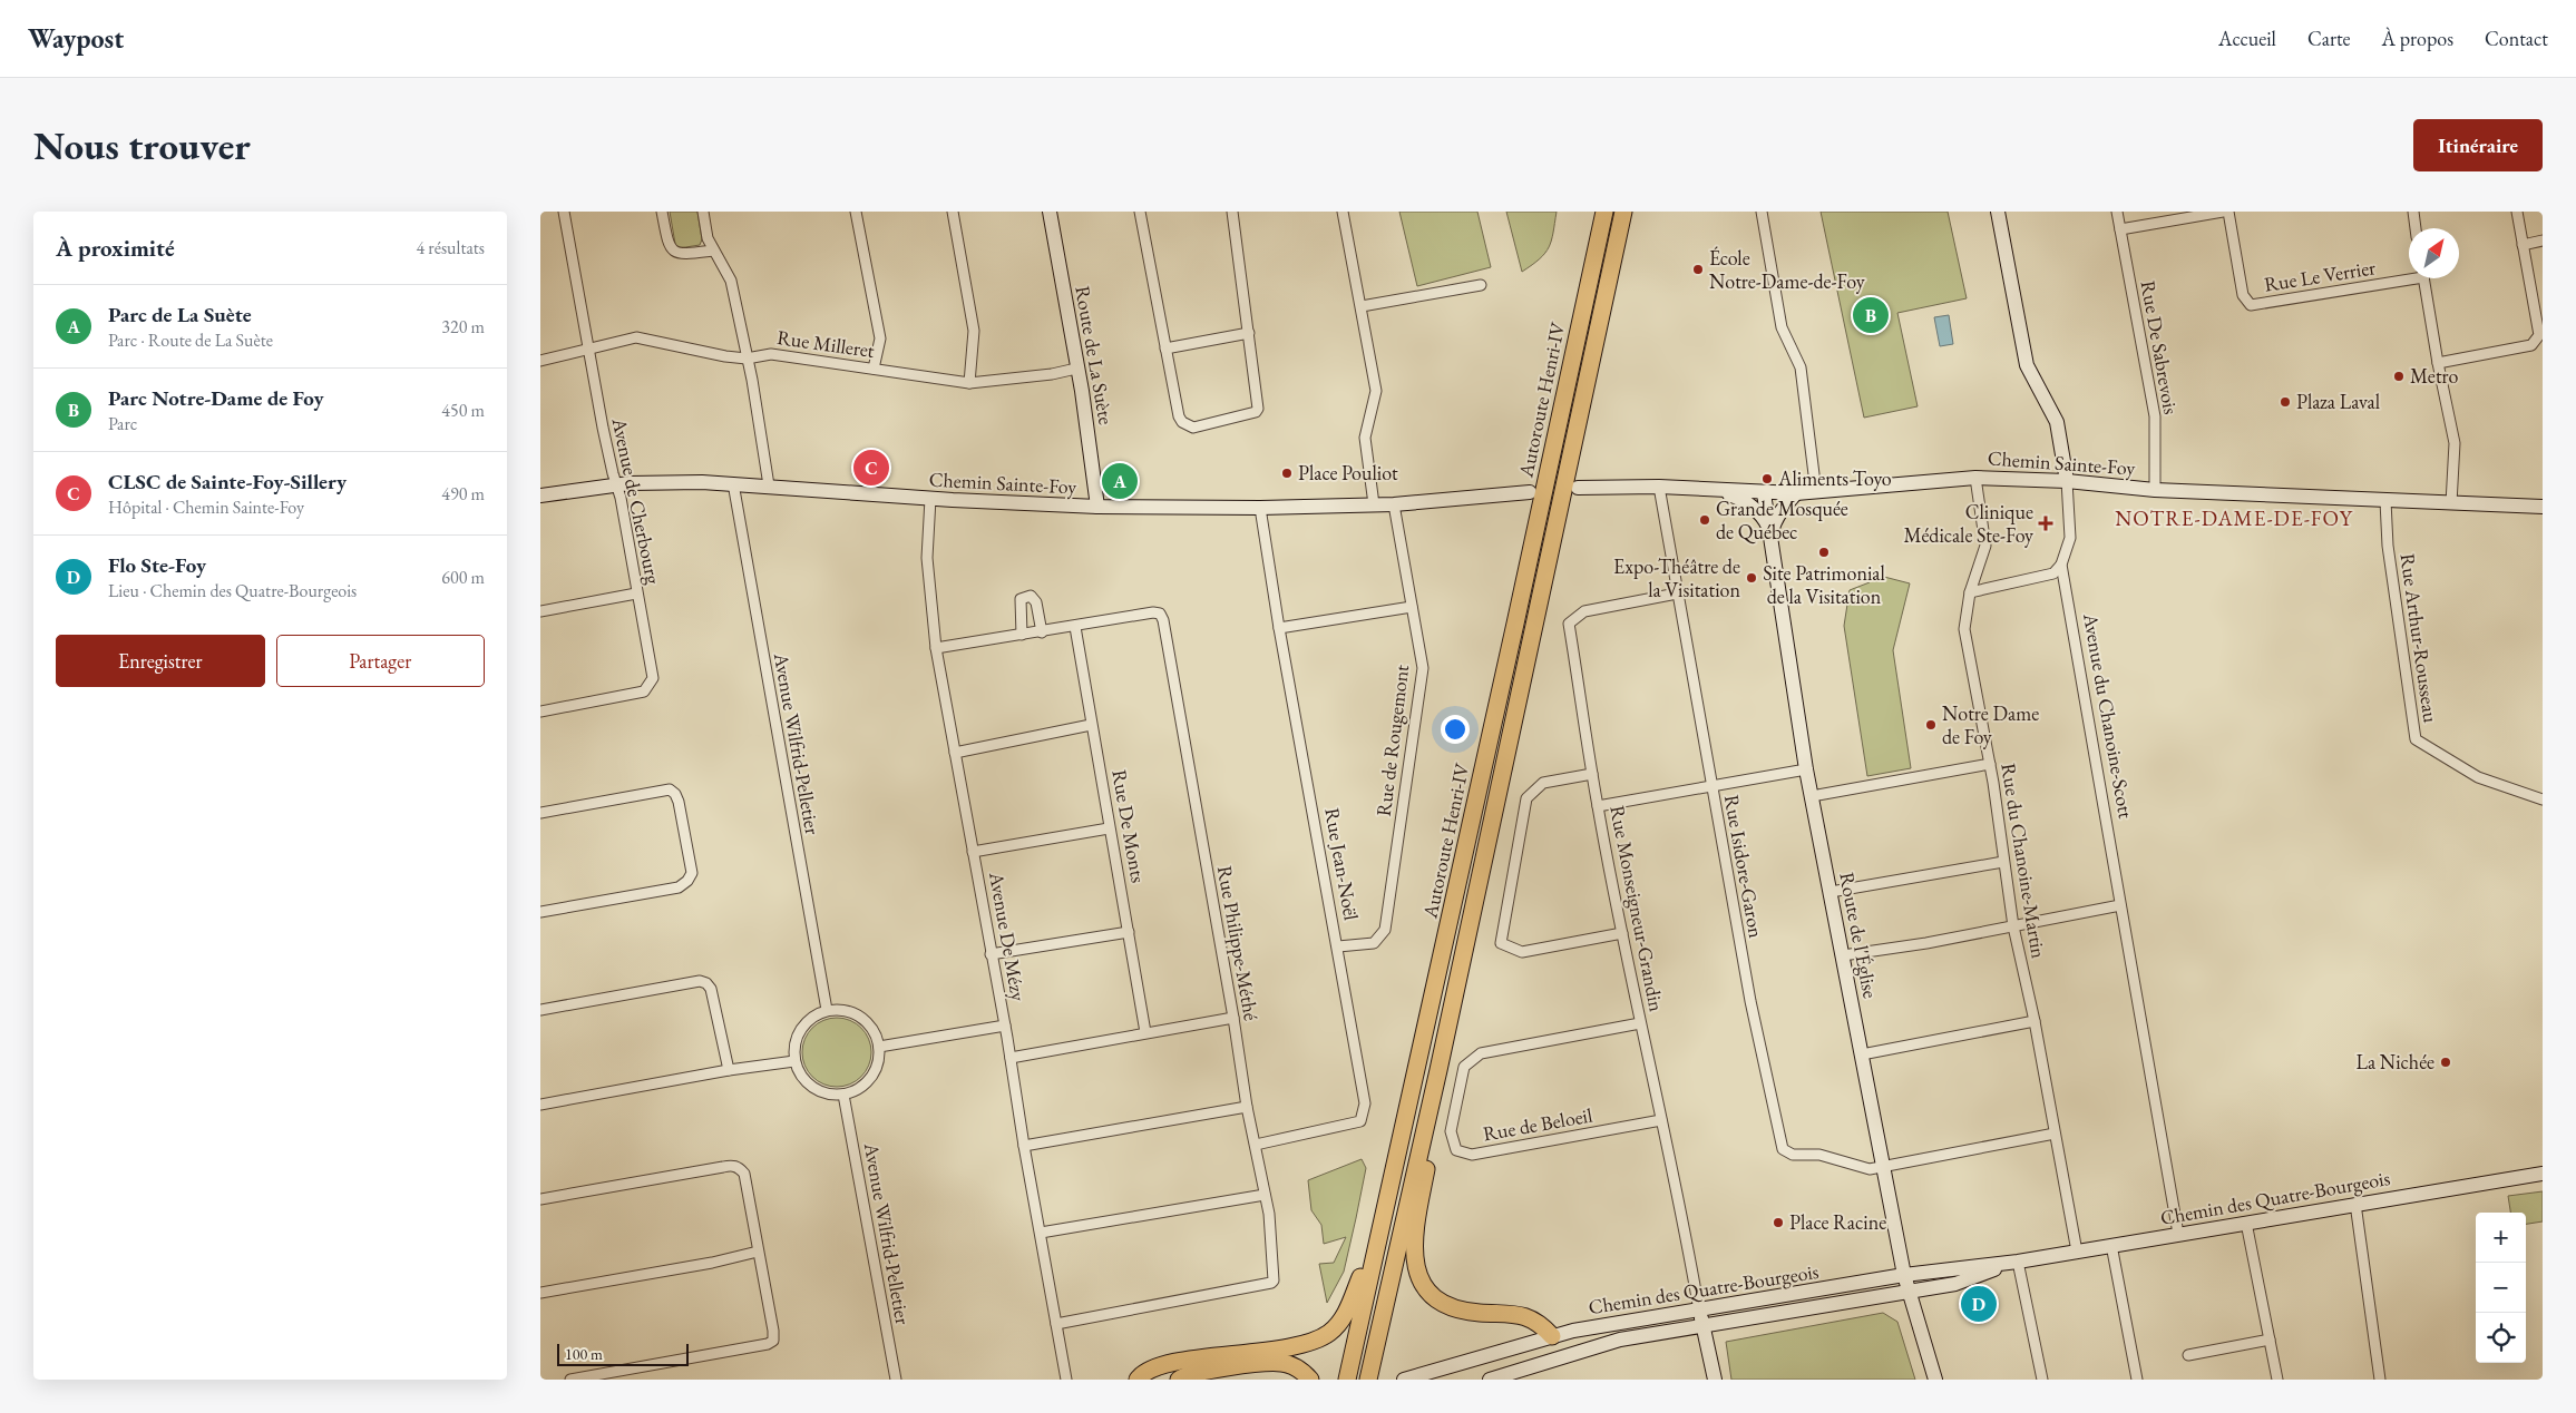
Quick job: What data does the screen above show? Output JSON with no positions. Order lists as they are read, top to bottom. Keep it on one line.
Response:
{"streets":{"highway":["Autoroute Henri-IV"],"main road":["Route de La Suète","Chemin Sainte-Foy","Avenue du Chanoine-Scott","Route de l'Église","Chemin des Quatre-Bourgeois"],"street":["Rue Le Verrier","Rue Milleret","Rue De Sabrevois","Avenue de Cherbourg","Rue Arthur-Rousseau","Rue de Rougemont","Avenue Wilfrid-Pelletier","Rue De Monts","Rue du Chanoine-Martin","Rue Jean-Noël","Rue Isidore-Garon","Rue Monseigneur-Grandin","Avenue De Mézy","Rue Philippe-Méthé","Rue de Beloeil"]},"crossings":[["Rue Milleret","Route de La Suète"],["Rue Milleret","Avenue de Cherbourg"],["Rue De Sabrevois","Chemin Sainte-Foy"],["Route de La Suète","Chemin Sainte-Foy"],["Chemin Sainte-Foy","Avenue de Cherbourg"],["Chemin Sainte-Foy","Rue Arthur-Rousseau"],["Chemin Sainte-Foy","Avenue du Chanoine-Scott"],["Chemin Sainte-Foy","Rue de Rougemont"],["Chemin Sainte-Foy","Avenue Wilfrid-Pelletier"],["Chemin Sainte-Foy","Rue du Chanoine-Martin"],["Chemin Sainte-Foy","Rue Jean-Noël"],["Chemin Sainte-Foy","Rue Isidore-Garon"],["Chemin Sainte-Foy","Route de l'Église"],["Chemin Sainte-Foy","Avenue De Mézy"],["Avenue du Chanoine-Scott","Chemin des Quatre-Bourgeois"],["Rue de Rougemont","Rue Jean-Noël"],["Rue De Monts","Rue Philippe-Méthé"],["Rue du Chanoine-Martin","Chemin des Quatre-Bourgeois"],["Rue Jean-Noël","Rue Philippe-Méthé"],["Rue Isidore-Garon","Rue Monseigneur-Grandin"],["Rue Isidore-Garon","Route de l'Église"],["Rue Monseigneur-Grandin","Rue de Beloeil"],["Rue Monseigneur-Grandin","Chemin des Quatre-Bourgeois"],["Route de l'Église","Chemin des Quatre-Bourgeois"],["Avenue De Mézy","Rue Philippe-Méthé"]],"districts":["NOTRE-DAME-DE-FOY"],"places":{"other":["École Notre-Dame-de-Foy","Metro","Plaza Laval","Place Pouliot","Aliments Toyo","Grande Mosquée de Québec","Site Patrimonial de la Visitation","Expo-Théâtre de la Visitation","Notre Dame de Foy","La Nichée","Place Racine"],"health":["Clinique Médicale Ste-Foy"]},"scale_bar":"100 m","north":"top right","page":{"header":"Waypost","nav":["Accueil","Carte","À propos","Contact"],"buttons":["Itinéraire",["Enregistrer","Partager"]],"title":"Nous trouver","heading":["À proximité","4 résultats"],"list":[{"mark":"A","name":"Parc de La Suète","note":"Parc · Route de La Suète","value":"320 m"},{"mark":"B","name":"Parc Notre-Dame de Foy","note":"Parc","value":"450 m"},{"mark":"C","name":"CLSC de Sainte-Foy-Sillery","note":"Hôpital · Chemin Sainte-Foy","value":"490 m"},{"mark":"D","name":"Flo Ste-Foy","note":"Lieu · Chemin des Quatre-Bourgeois","value":"600 m"}],"pins":["B","C","A","D"],"map_buttons":["+","−"],"scale":"100 m"}}
